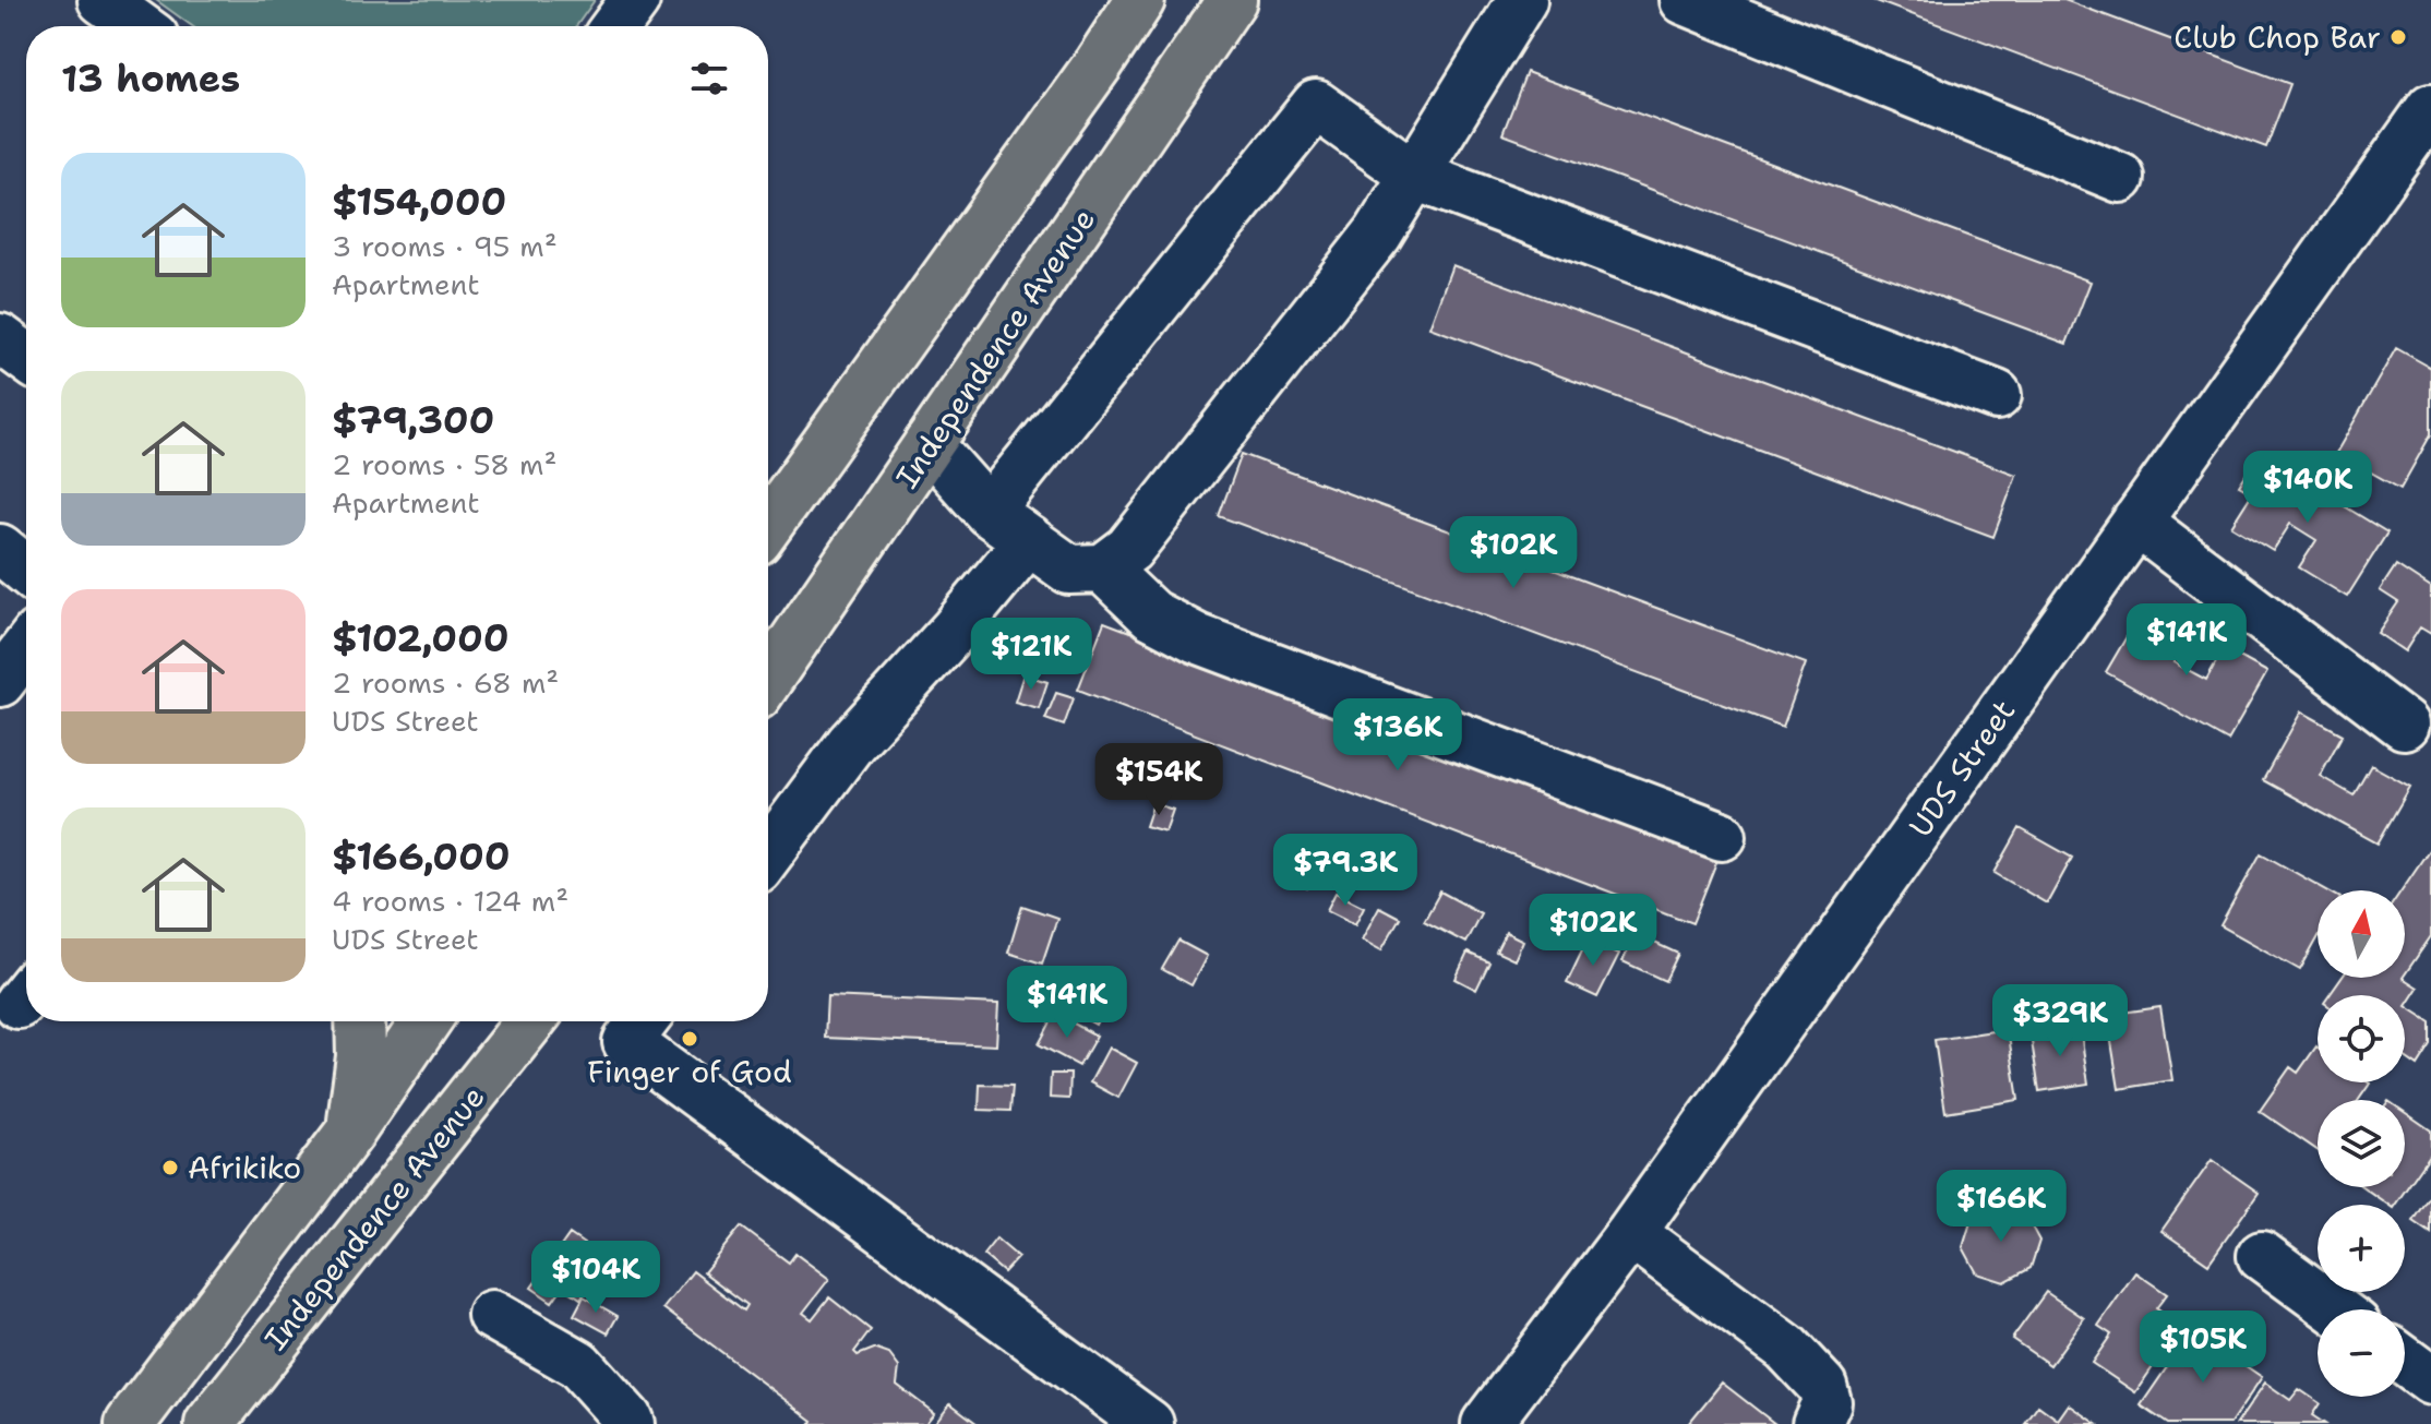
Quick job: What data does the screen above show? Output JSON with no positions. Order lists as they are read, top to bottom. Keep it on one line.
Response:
{"streets":{"highway":["Independence Avenue"],"street":["UDS Street"]},"places":["Club Chop Bar","Finger of God","Afrikiko"],"north":"top","page":{"heading":"13 homes","list":[{"name":"$154,000","note":"3 rooms · 95 m² · Apartment"},{"name":"$79,300","note":"2 rooms · 58 m² · Apartment"},{"name":"$102,000","note":"2 rooms · 68 m² · UDS Street"},{"name":"$166,000","note":"4 rooms · 124 m² · UDS Street"}],"price":["$140K","$102K","$141K","$121K","$136K","$154K","$79.3K","$102K","$141K","$329K","$166K","$104K","$105K"],"map_buttons":["+","−"]}}
